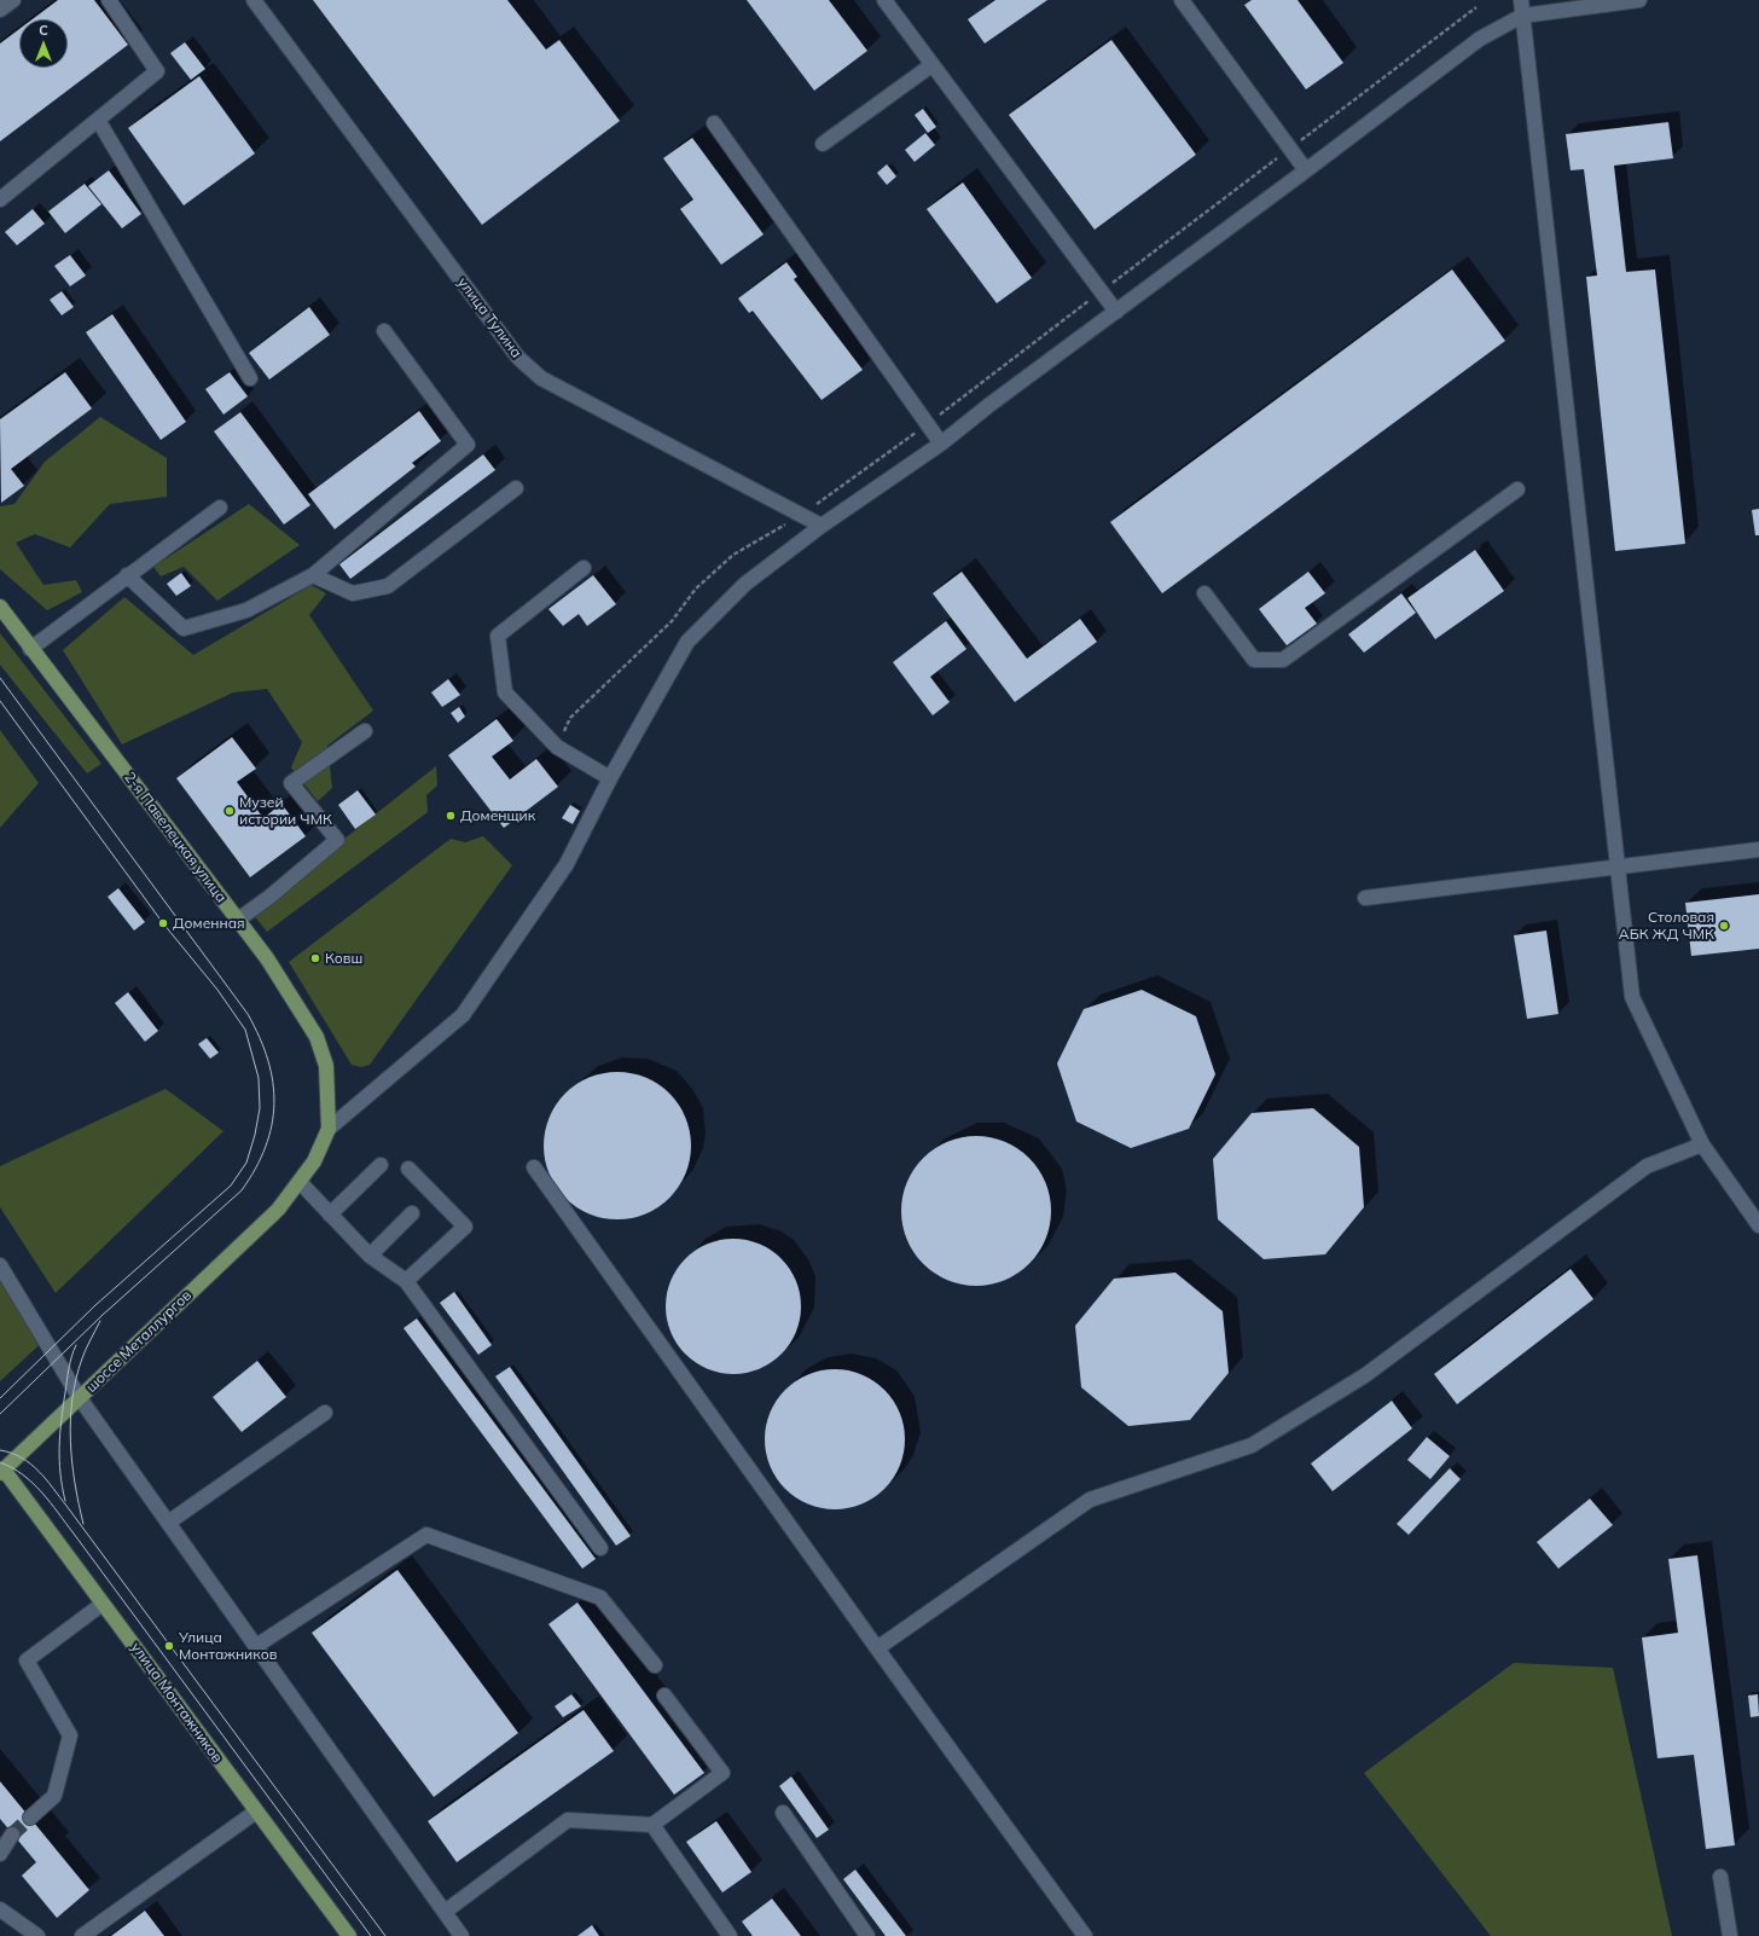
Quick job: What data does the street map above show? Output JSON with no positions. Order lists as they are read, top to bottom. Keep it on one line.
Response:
{"streets":{"main road":["2-я Павелецкая улица","шоссе Металлургов","улица Монтажников"],"street":["улица Тулина"]},"crossings":[["2-я Павелецкая улица","шоссе Металлургов"],["шоссе Металлургов","улица Монтажников"]],"places":["Музей истории ЧМК","Доменщик","Доменная","Столовая АБК ЖД ЧМК","Ковш","Улица Монтажников"],"north":"top"}
